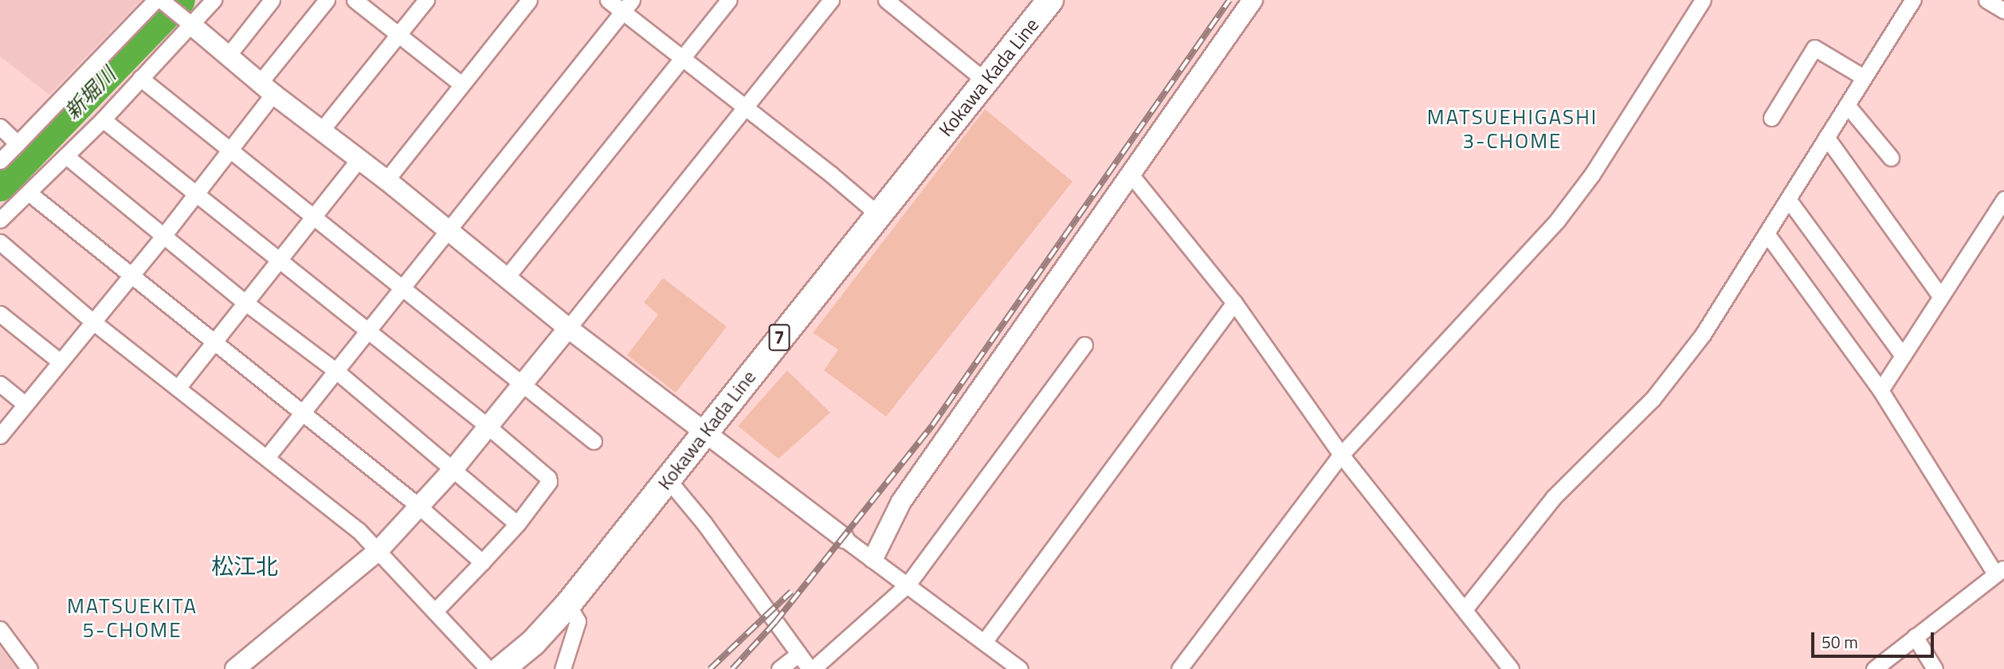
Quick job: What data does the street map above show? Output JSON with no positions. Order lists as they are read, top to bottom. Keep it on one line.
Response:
{"streets":{"main road":["Kokawa Kada Line","7"]},"districts":["MATSUEHIGASHI 3-CHOME","松江北","MATSUEKITA 5-CHOME"],"water":["新堀川"],"scale_bar":"50 m"}
